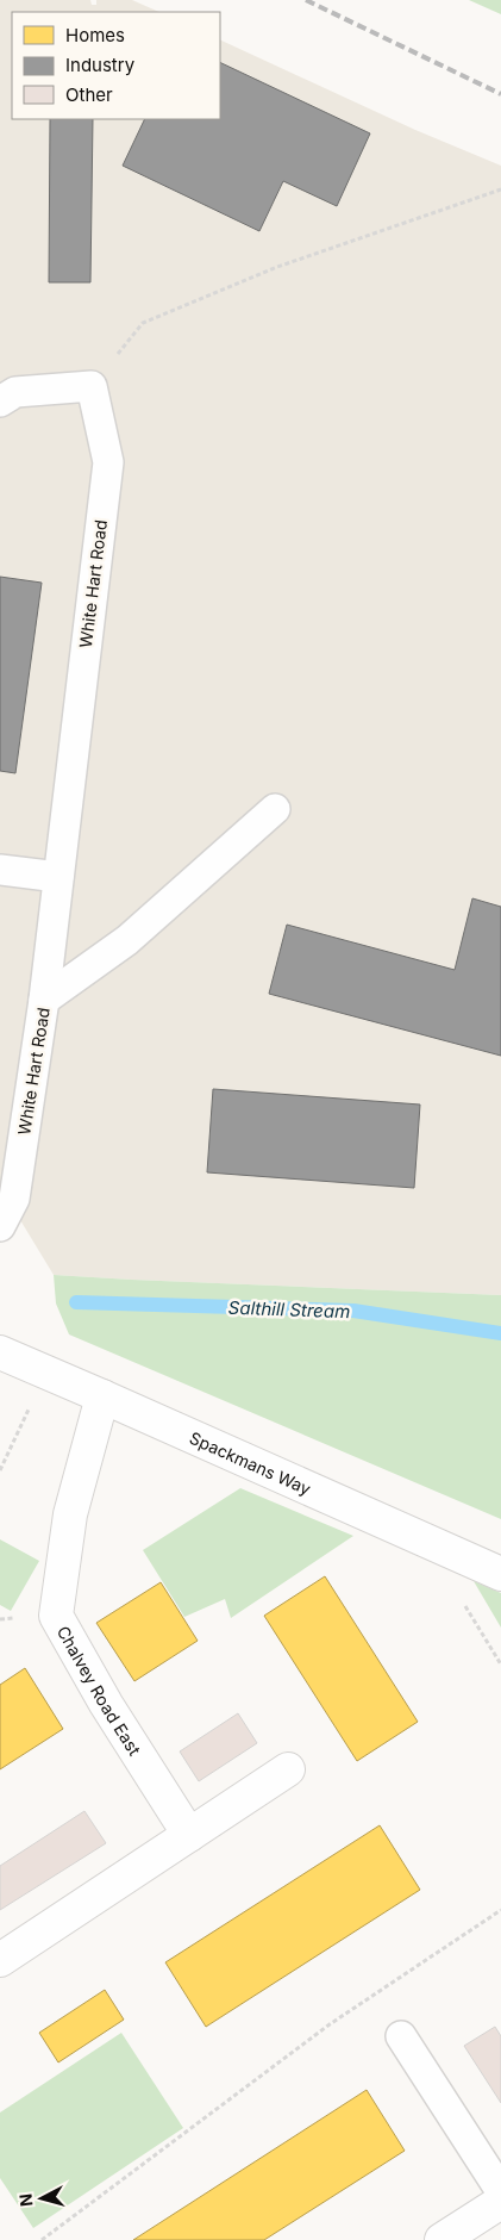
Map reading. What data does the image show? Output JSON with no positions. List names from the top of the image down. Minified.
{"streets":{"street":["Spackmans Way","Chalvey Road East"],"lane":["White Hart Road"]},"crossings":[["Spackmans Way","Chalvey Road East"]],"water":["Salthill Stream"],"legend":["Homes","Industry","Other"],"north":"left"}
